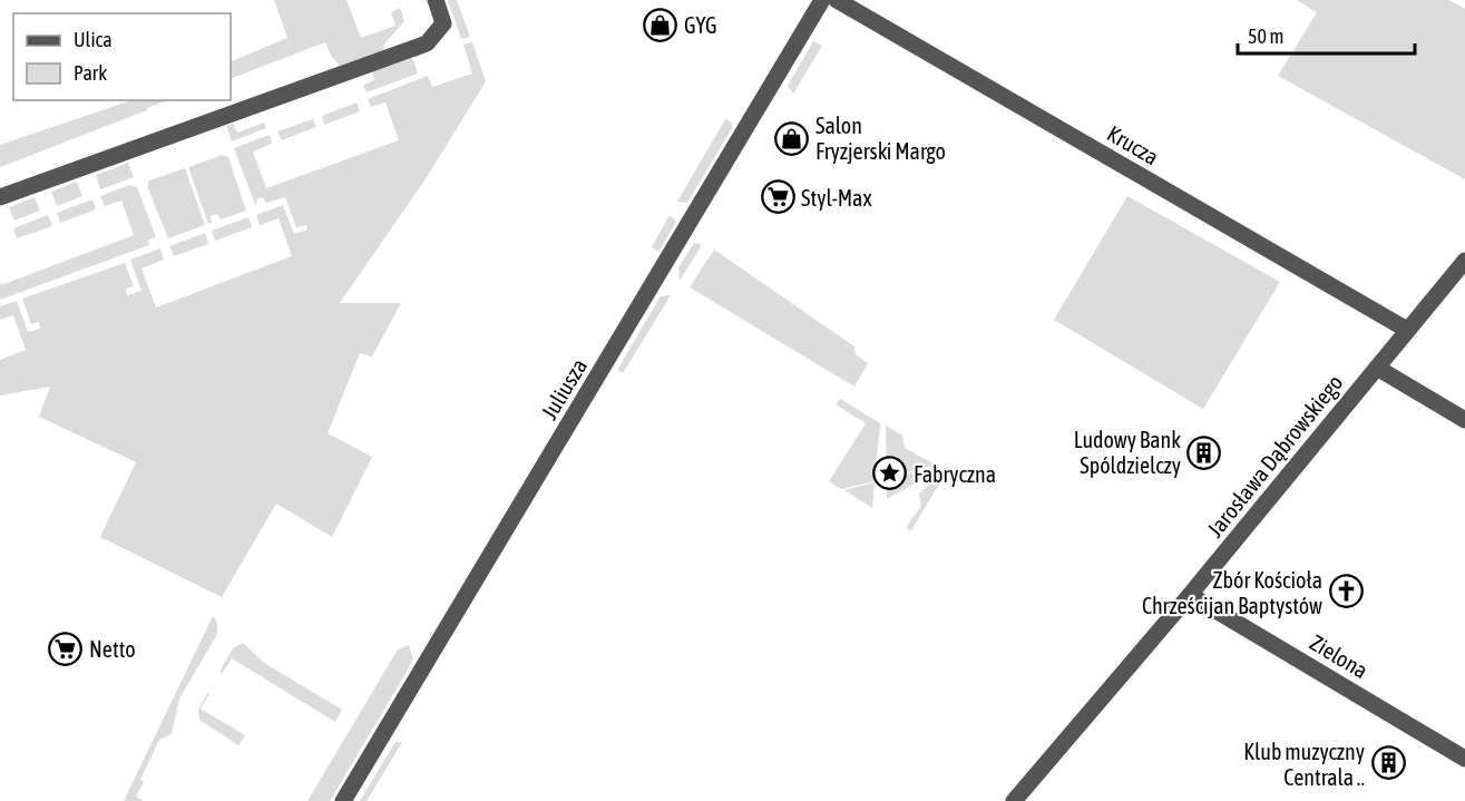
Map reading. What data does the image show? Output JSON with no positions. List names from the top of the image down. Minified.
{"streets":{"street":["Krucza","Juliusza","Jarosława Dąbrowskiego","Zielona"]},"crossings":[["Krucza","Jarosława Dąbrowskiego"],["Jarosława Dąbrowskiego","Zielona"]],"places":{"shop":["GYG","Salon Fryzjerski Margo"],"supermarket":["Styl-Max","Netto"],"building":["Ludowy Bank Spóldzielczy","Klub muzyczny Centrala .."],"place":["Fabryczna"],"church":["Zbór Kościoła Chrześcijan Baptystów"]},"legend":["Ulica","Park"],"scale_bar":"50 m"}
